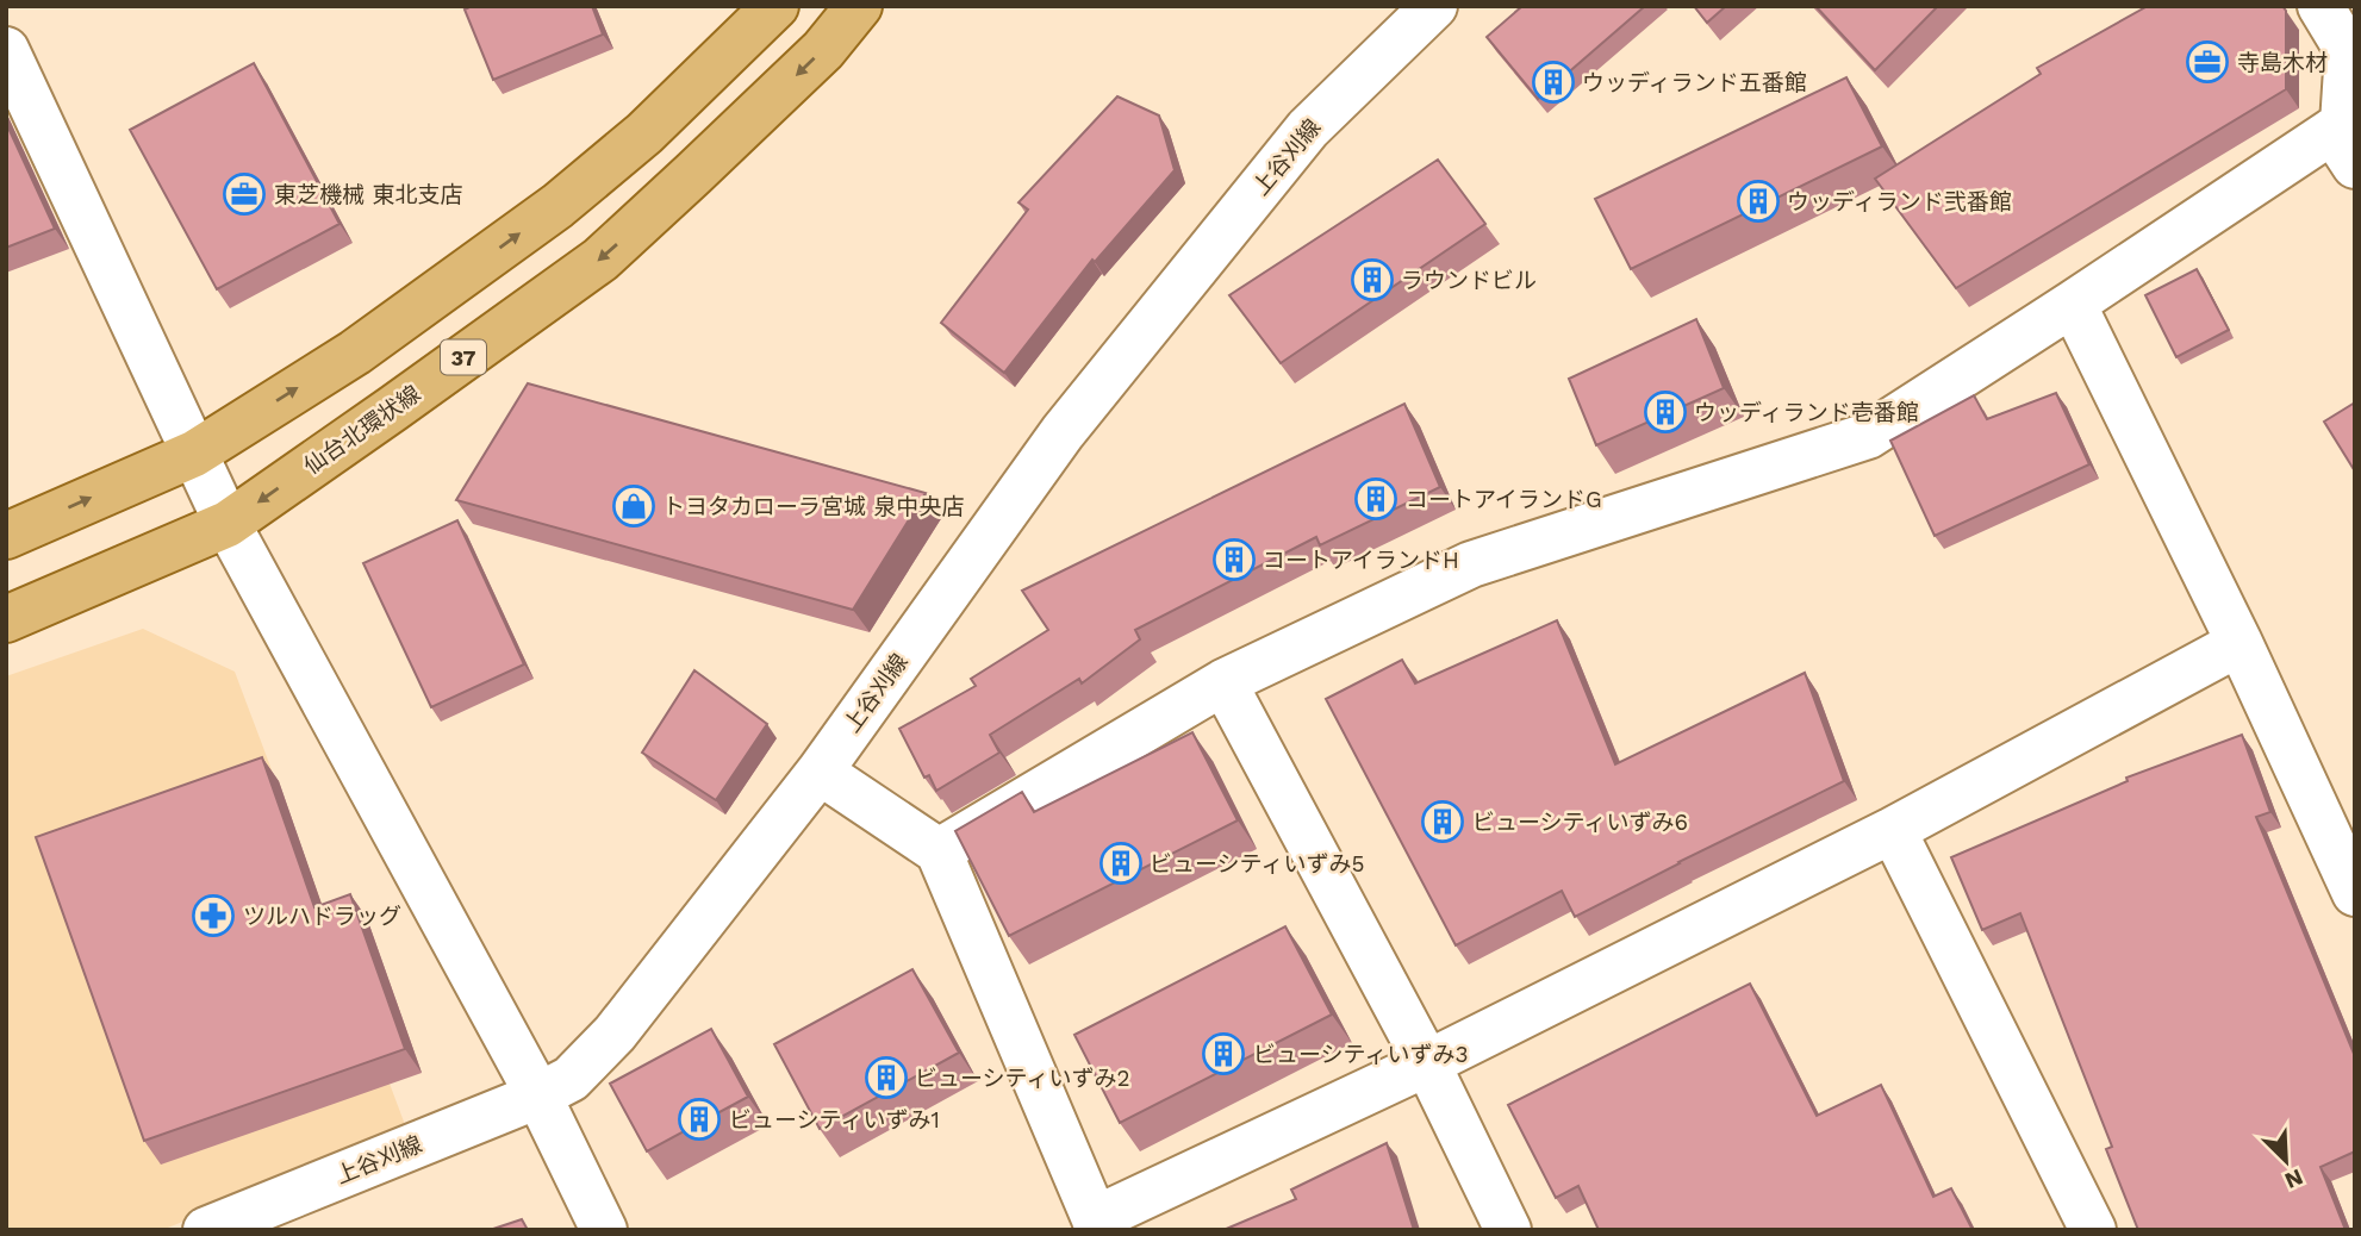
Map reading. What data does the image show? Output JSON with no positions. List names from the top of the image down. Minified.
{"streets":{"main road":["37","仙台北環状線"],"street":["上谷刈線"]},"places":{"office":["寺島木材","東芝機械 東北支店"],"building":["ウッディランド五番館","ウッディランド弐番館","ラウンドビル","ウッディランド壱番館","コートアイランドG","コートアイランドH","ビューシティいずみ6","ビューシティいずみ5","ビューシティいずみ3","ビューシティいずみ2","ビューシティいずみ1"],"shop":["トヨタカローラ宮城 泉中央店"],"pharmacy":["ツルハドラッグ"]},"north":"bottom right"}
